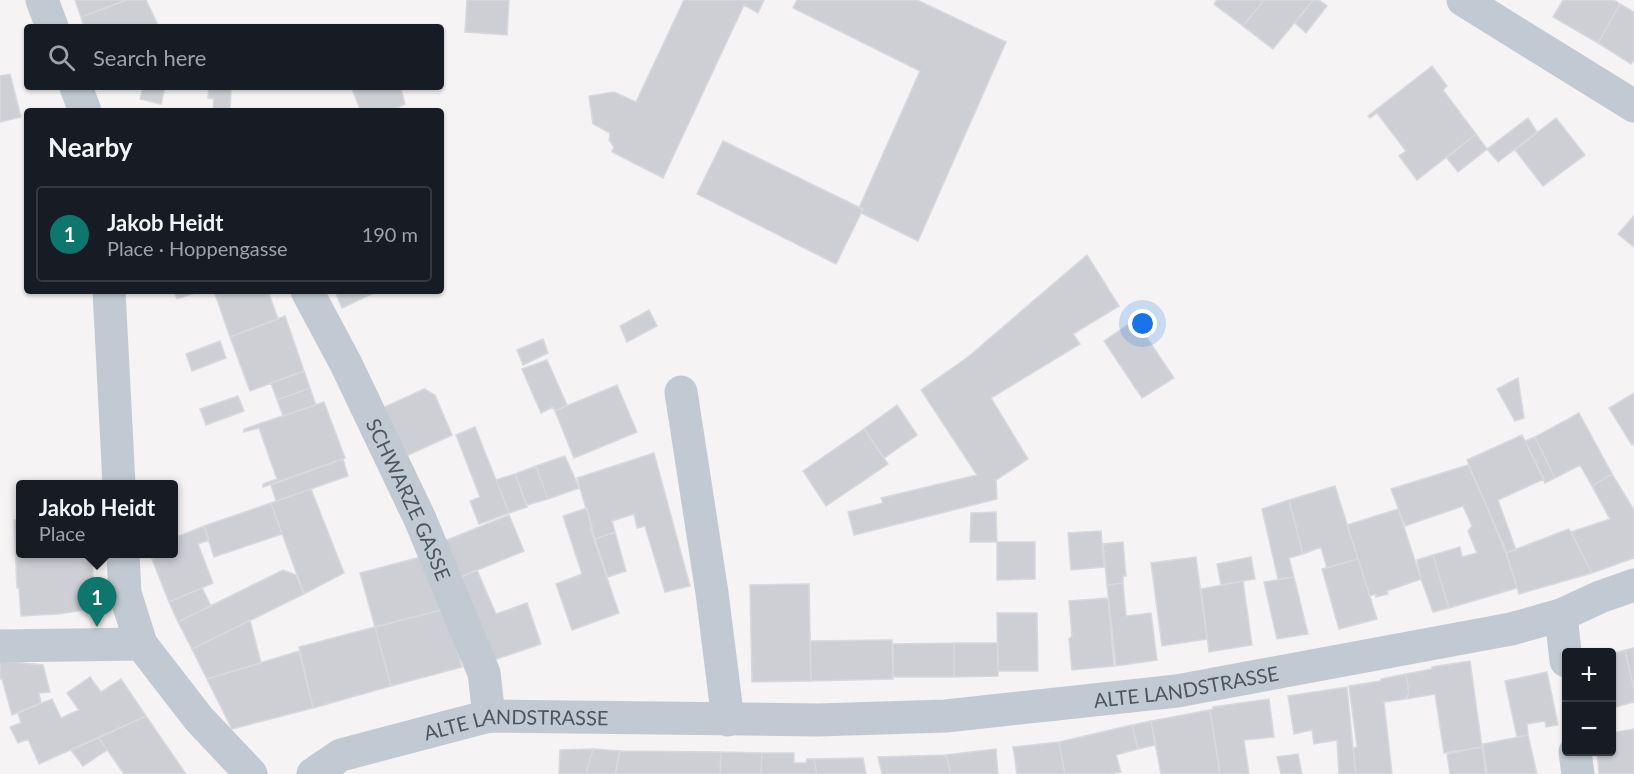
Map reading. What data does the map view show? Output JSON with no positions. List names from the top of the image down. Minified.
{"streets":{"street":["SCHWARZE GASSE","ALTE LANDSTRASSE"]},"crossings":[["SCHWARZE GASSE","ALTE LANDSTRASSE"]],"page":{"search":"Search here","heading":"Nearby","list":[{"mark":"1","name":"Jakob Heidt","note":"Place · Hoppengasse","value":"190 m"}],"popup":["Jakob Heidt","Place"],"pins":"1","map_buttons":["+","−"]}}
